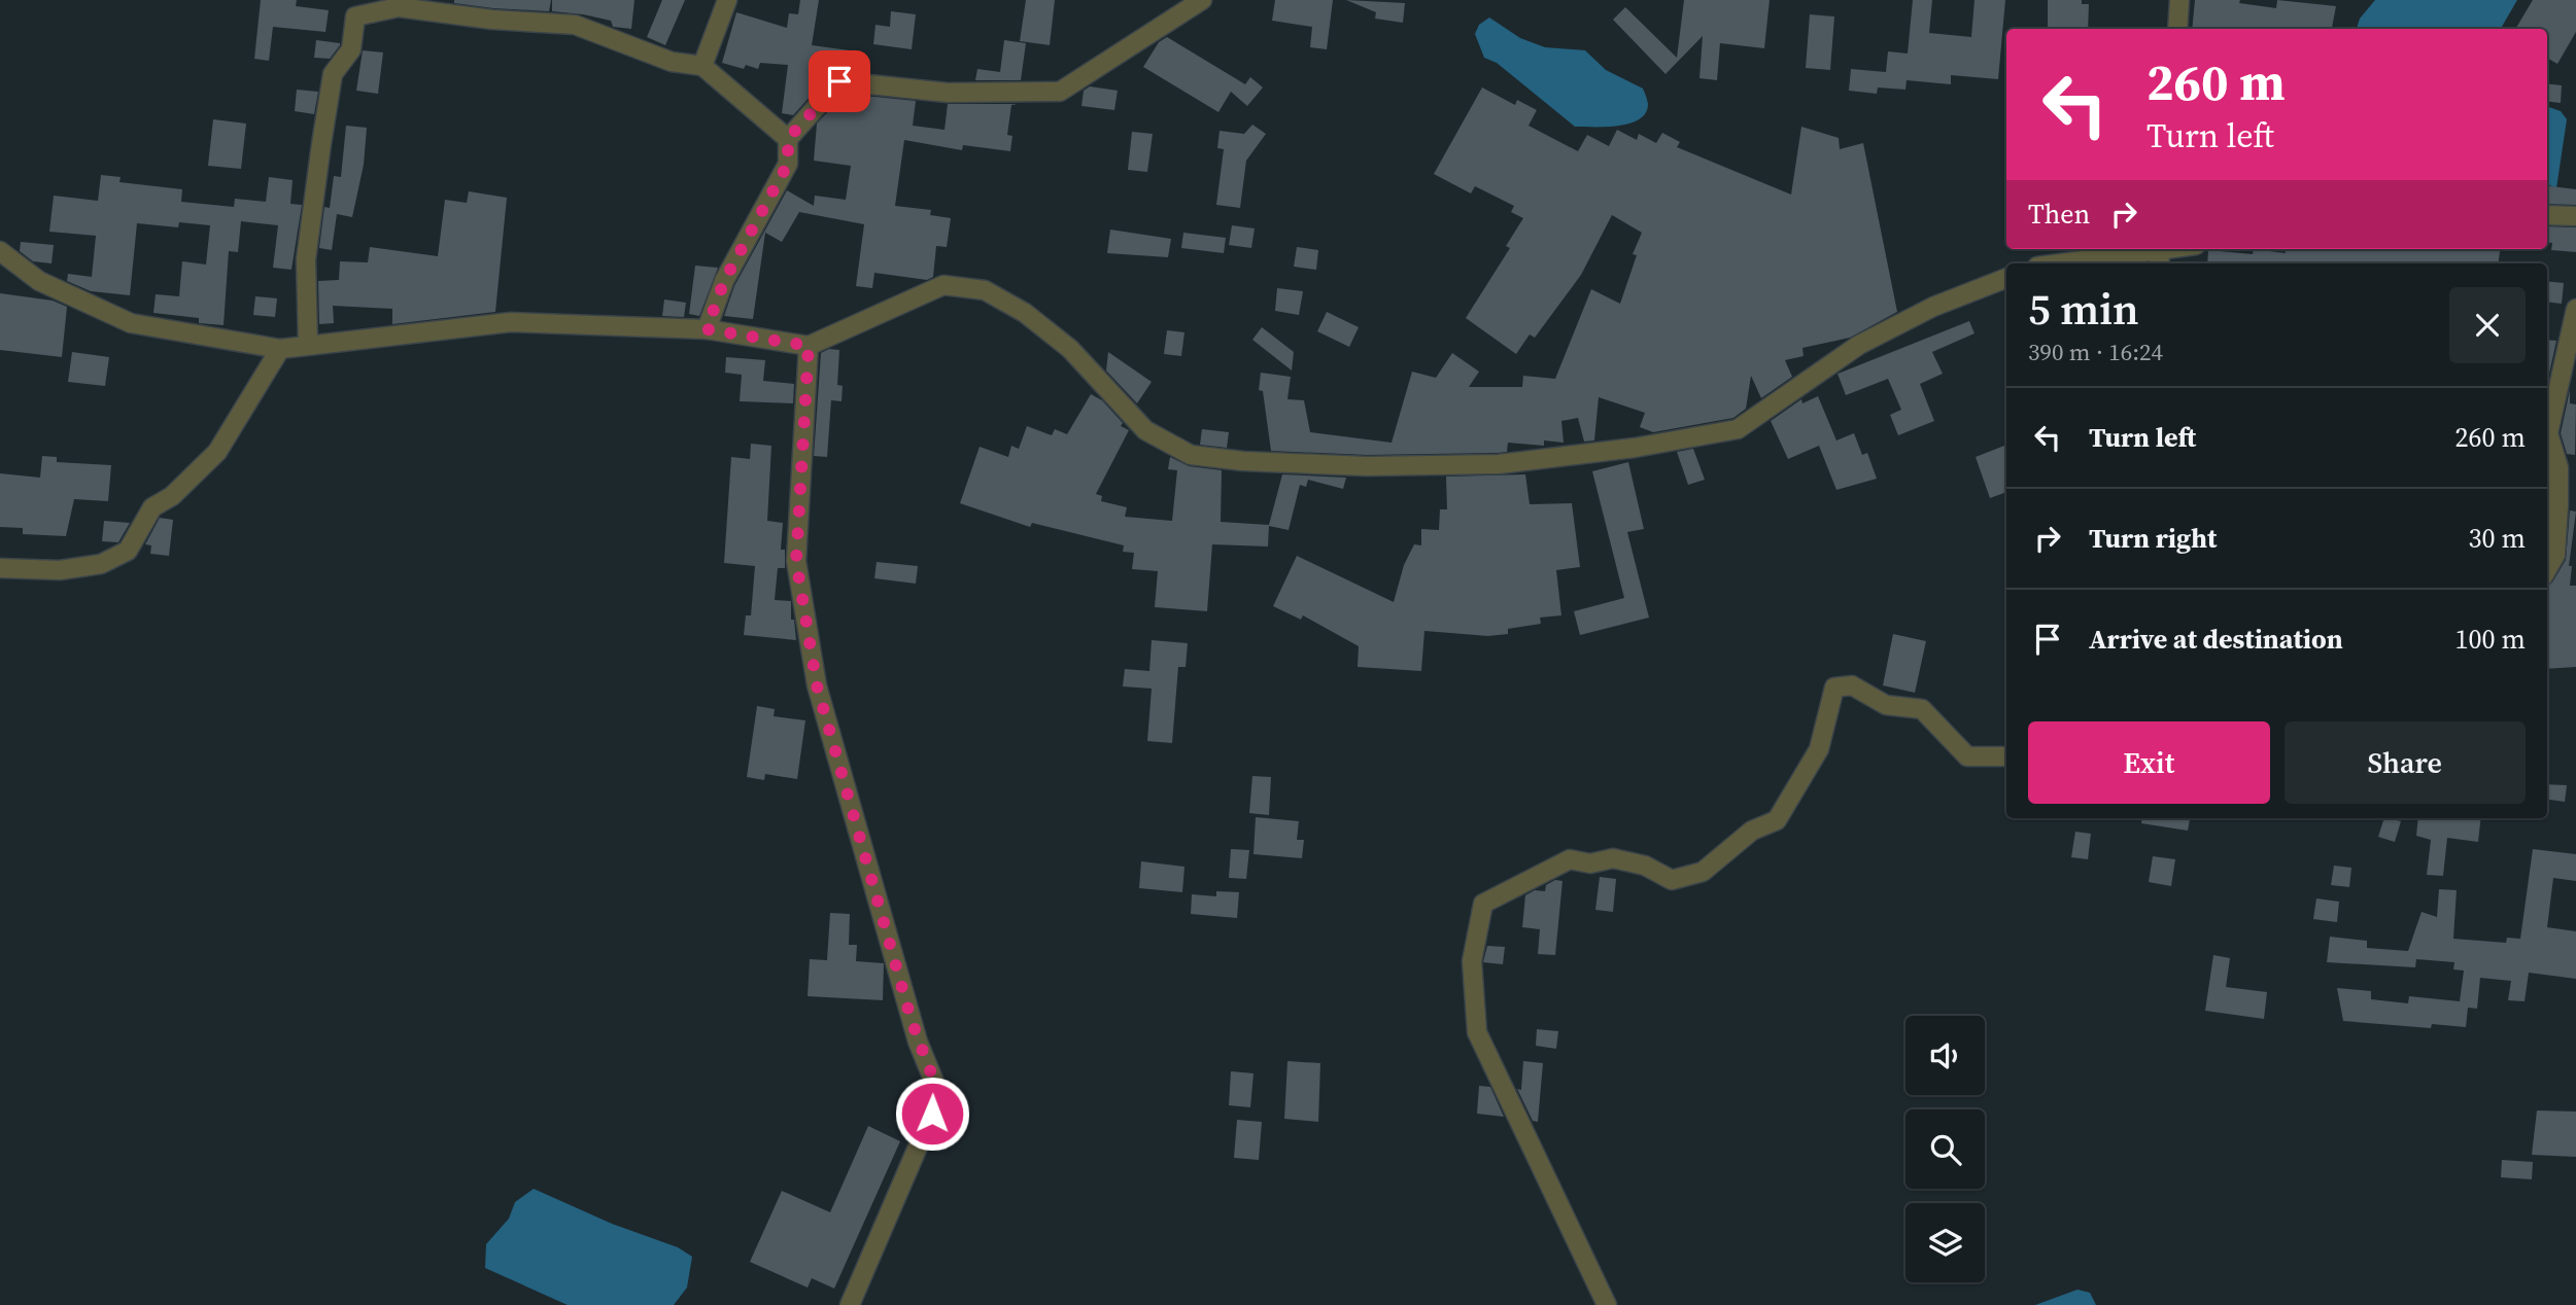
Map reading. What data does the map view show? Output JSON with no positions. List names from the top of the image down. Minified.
{"page":{"turn":["260 m","Turn left"],"then":"Then","heading":["5 min","390 m · 16:24"],"list":[{"name":"Turn left","value":"260 m"},{"name":"Turn right","value":"30 m"},{"name":"Arrive at destination","value":"100 m"}],"buttons":["Exit","Share"]}}
